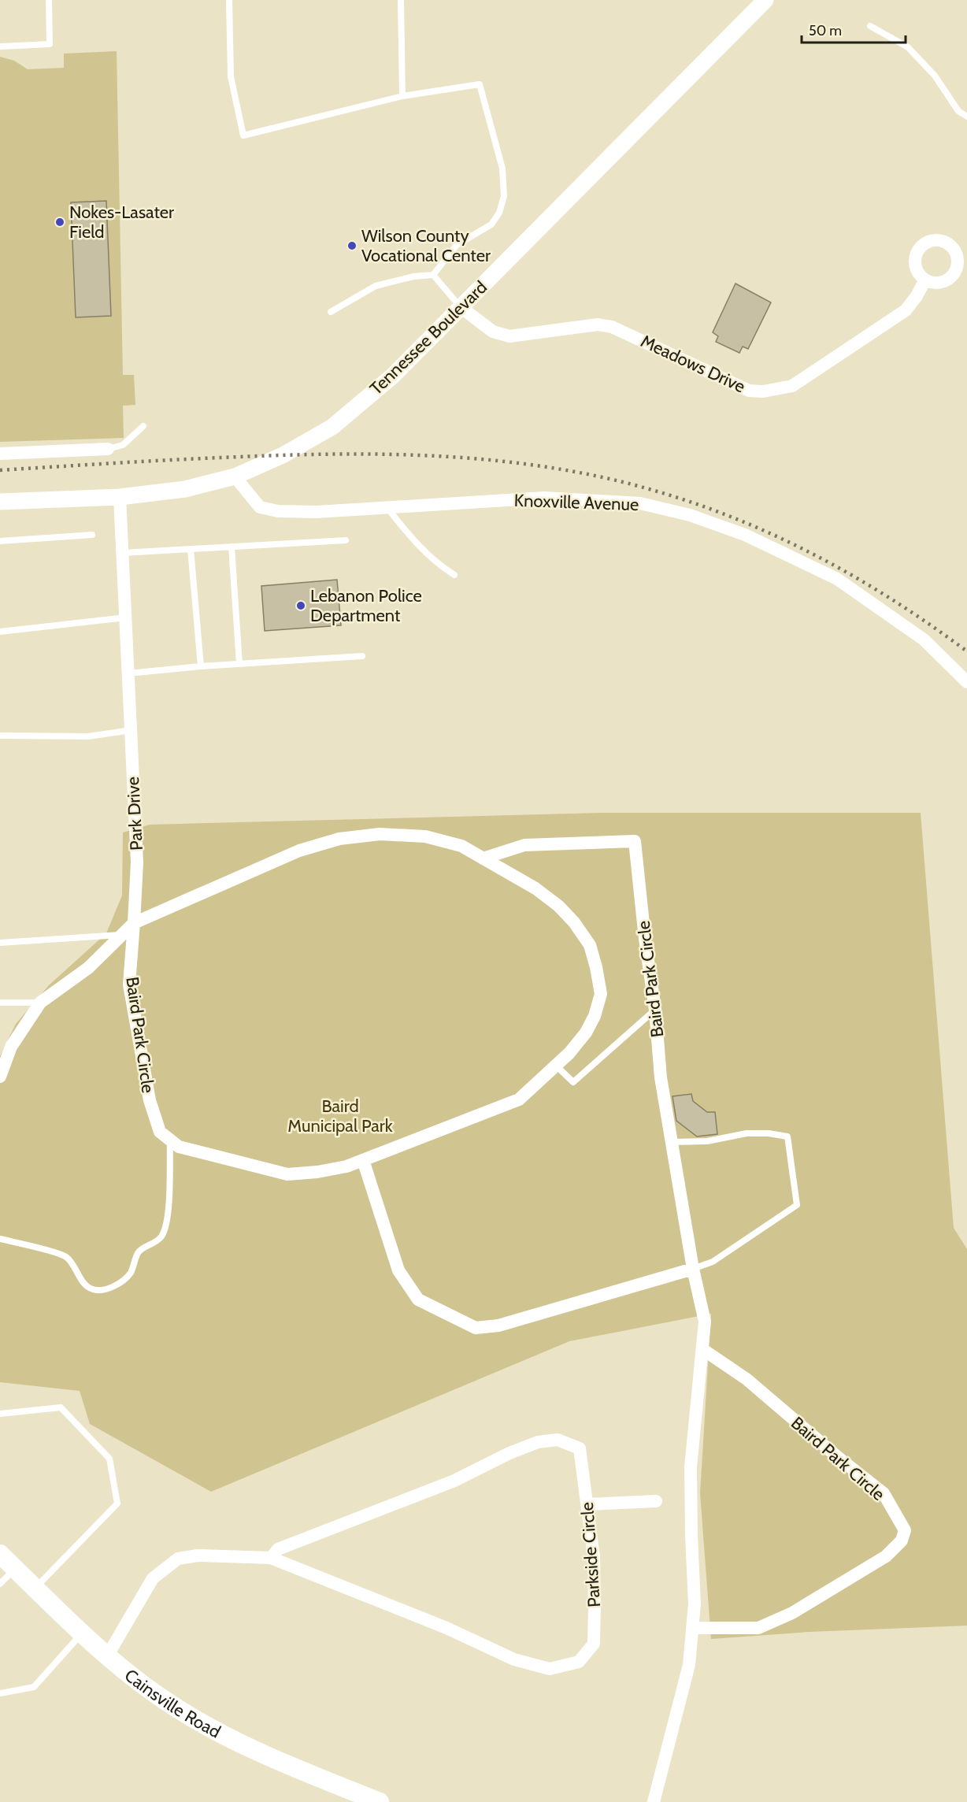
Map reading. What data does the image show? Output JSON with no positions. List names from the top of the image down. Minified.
{"streets":{"main road":["Cainsville Road"],"street":["Tennessee Boulevard","Meadows Drive","Knoxville Avenue","Park Drive","Baird Park Circle","Parkside Circle"]},"crossings":[["Tennessee Boulevard","Meadows Drive"],["Tennessee Boulevard","Knoxville Avenue"],["Tennessee Boulevard","Park Drive"],["Park Drive","Baird Park Circle"],["Parkside Circle","Cainsville Road"]],"parks":["Baird Municipal Park"],"places":["Nokes-Lasater Field","Wilson County Vocational Center","Lebanon Police Department"],"scale_bar":"50 m"}
